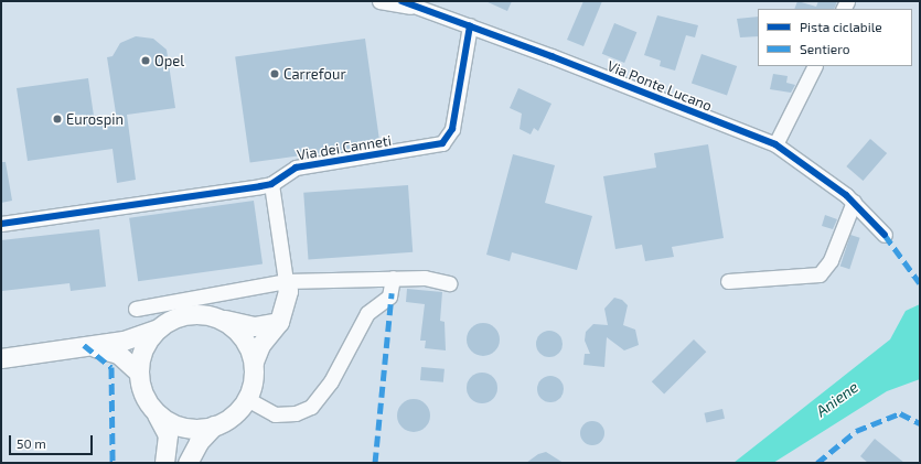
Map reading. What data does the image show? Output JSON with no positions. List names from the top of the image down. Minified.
{"streets":{"street":["Via Ponte Lucano","Via dei Canneti"]},"crossings":[["Via Ponte Lucano","Via dei Canneti"]],"water":["Aniene"],"places":["Opel","Carrefour","Eurospin"],"legend":["Pista ciclabile","Sentiero"],"scale_bar":"50 m"}
